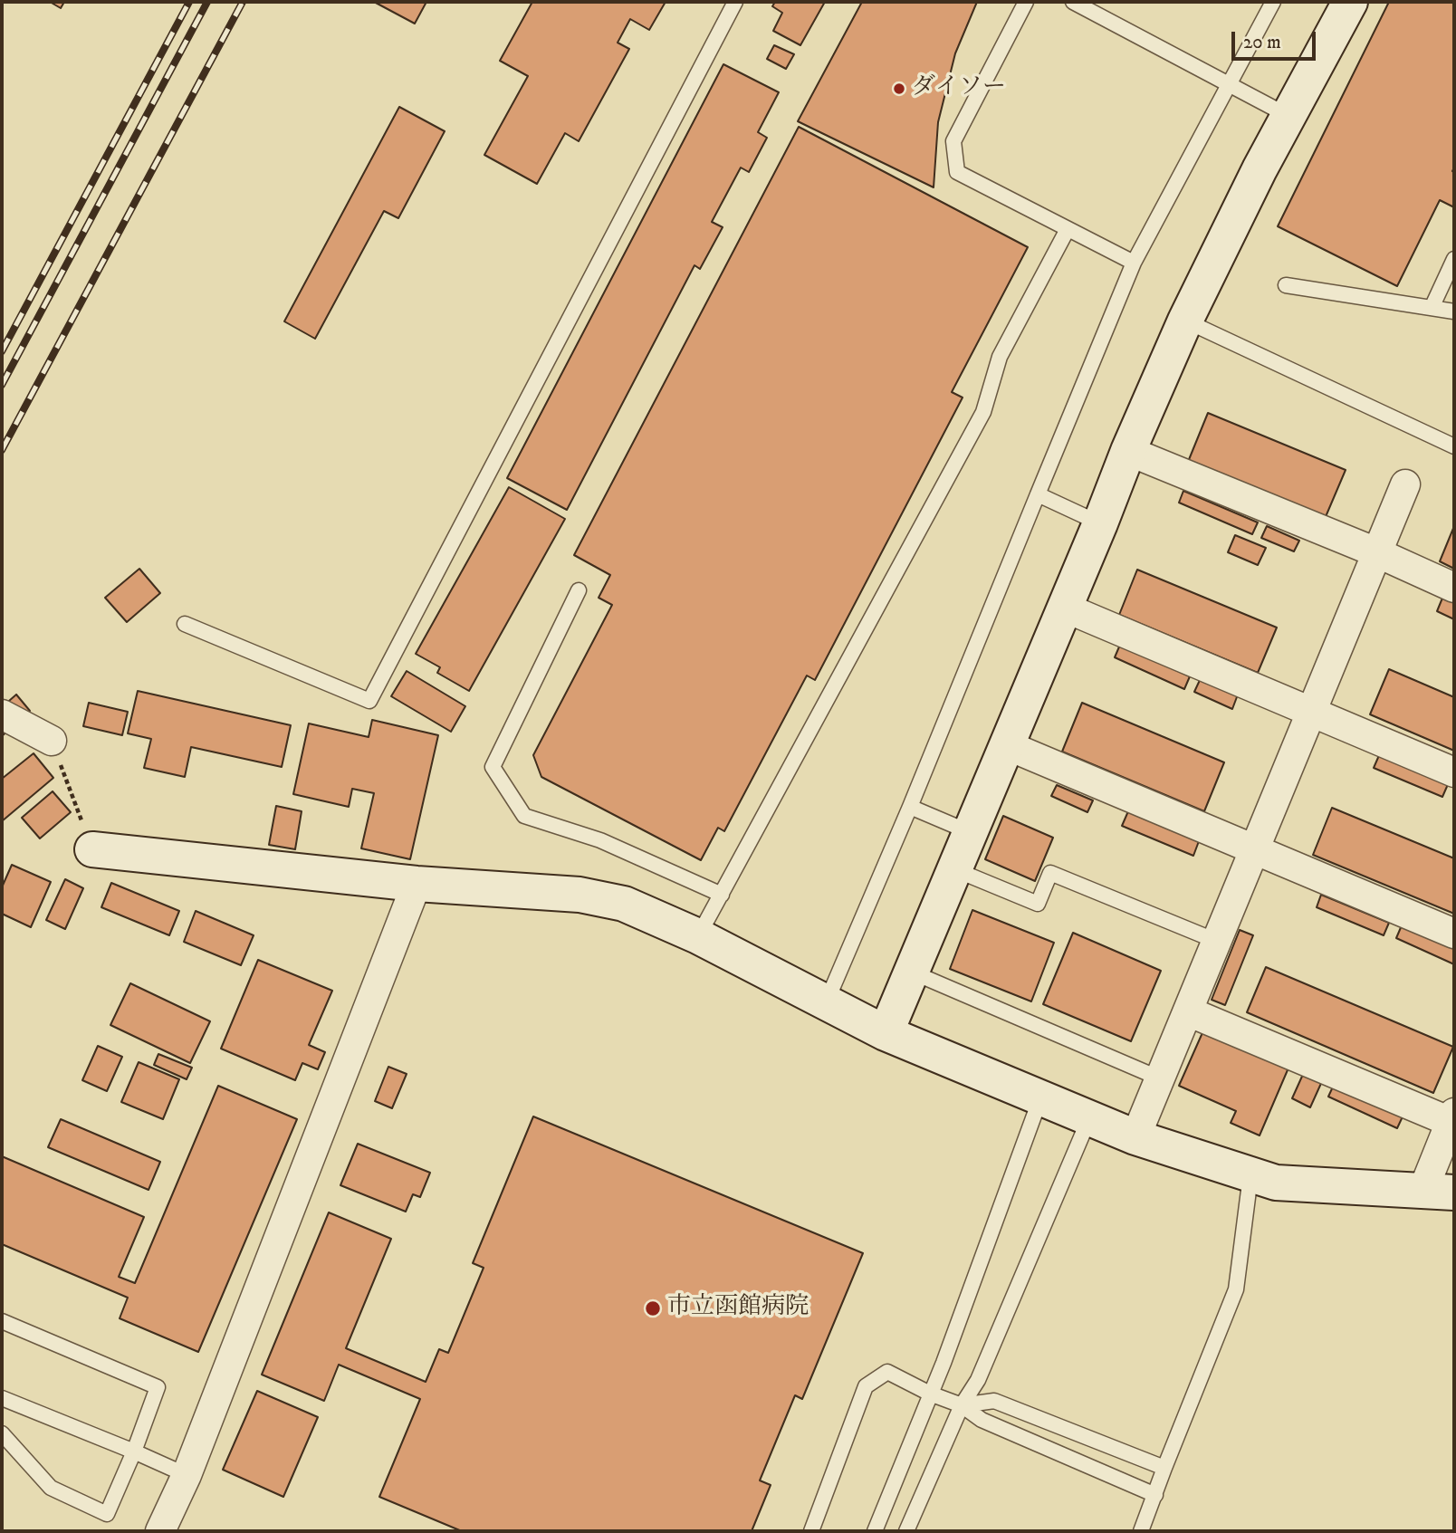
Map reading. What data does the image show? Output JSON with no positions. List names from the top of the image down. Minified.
{"places":["ダイソー","市立函館病院"],"scale_bar":"20 m"}
